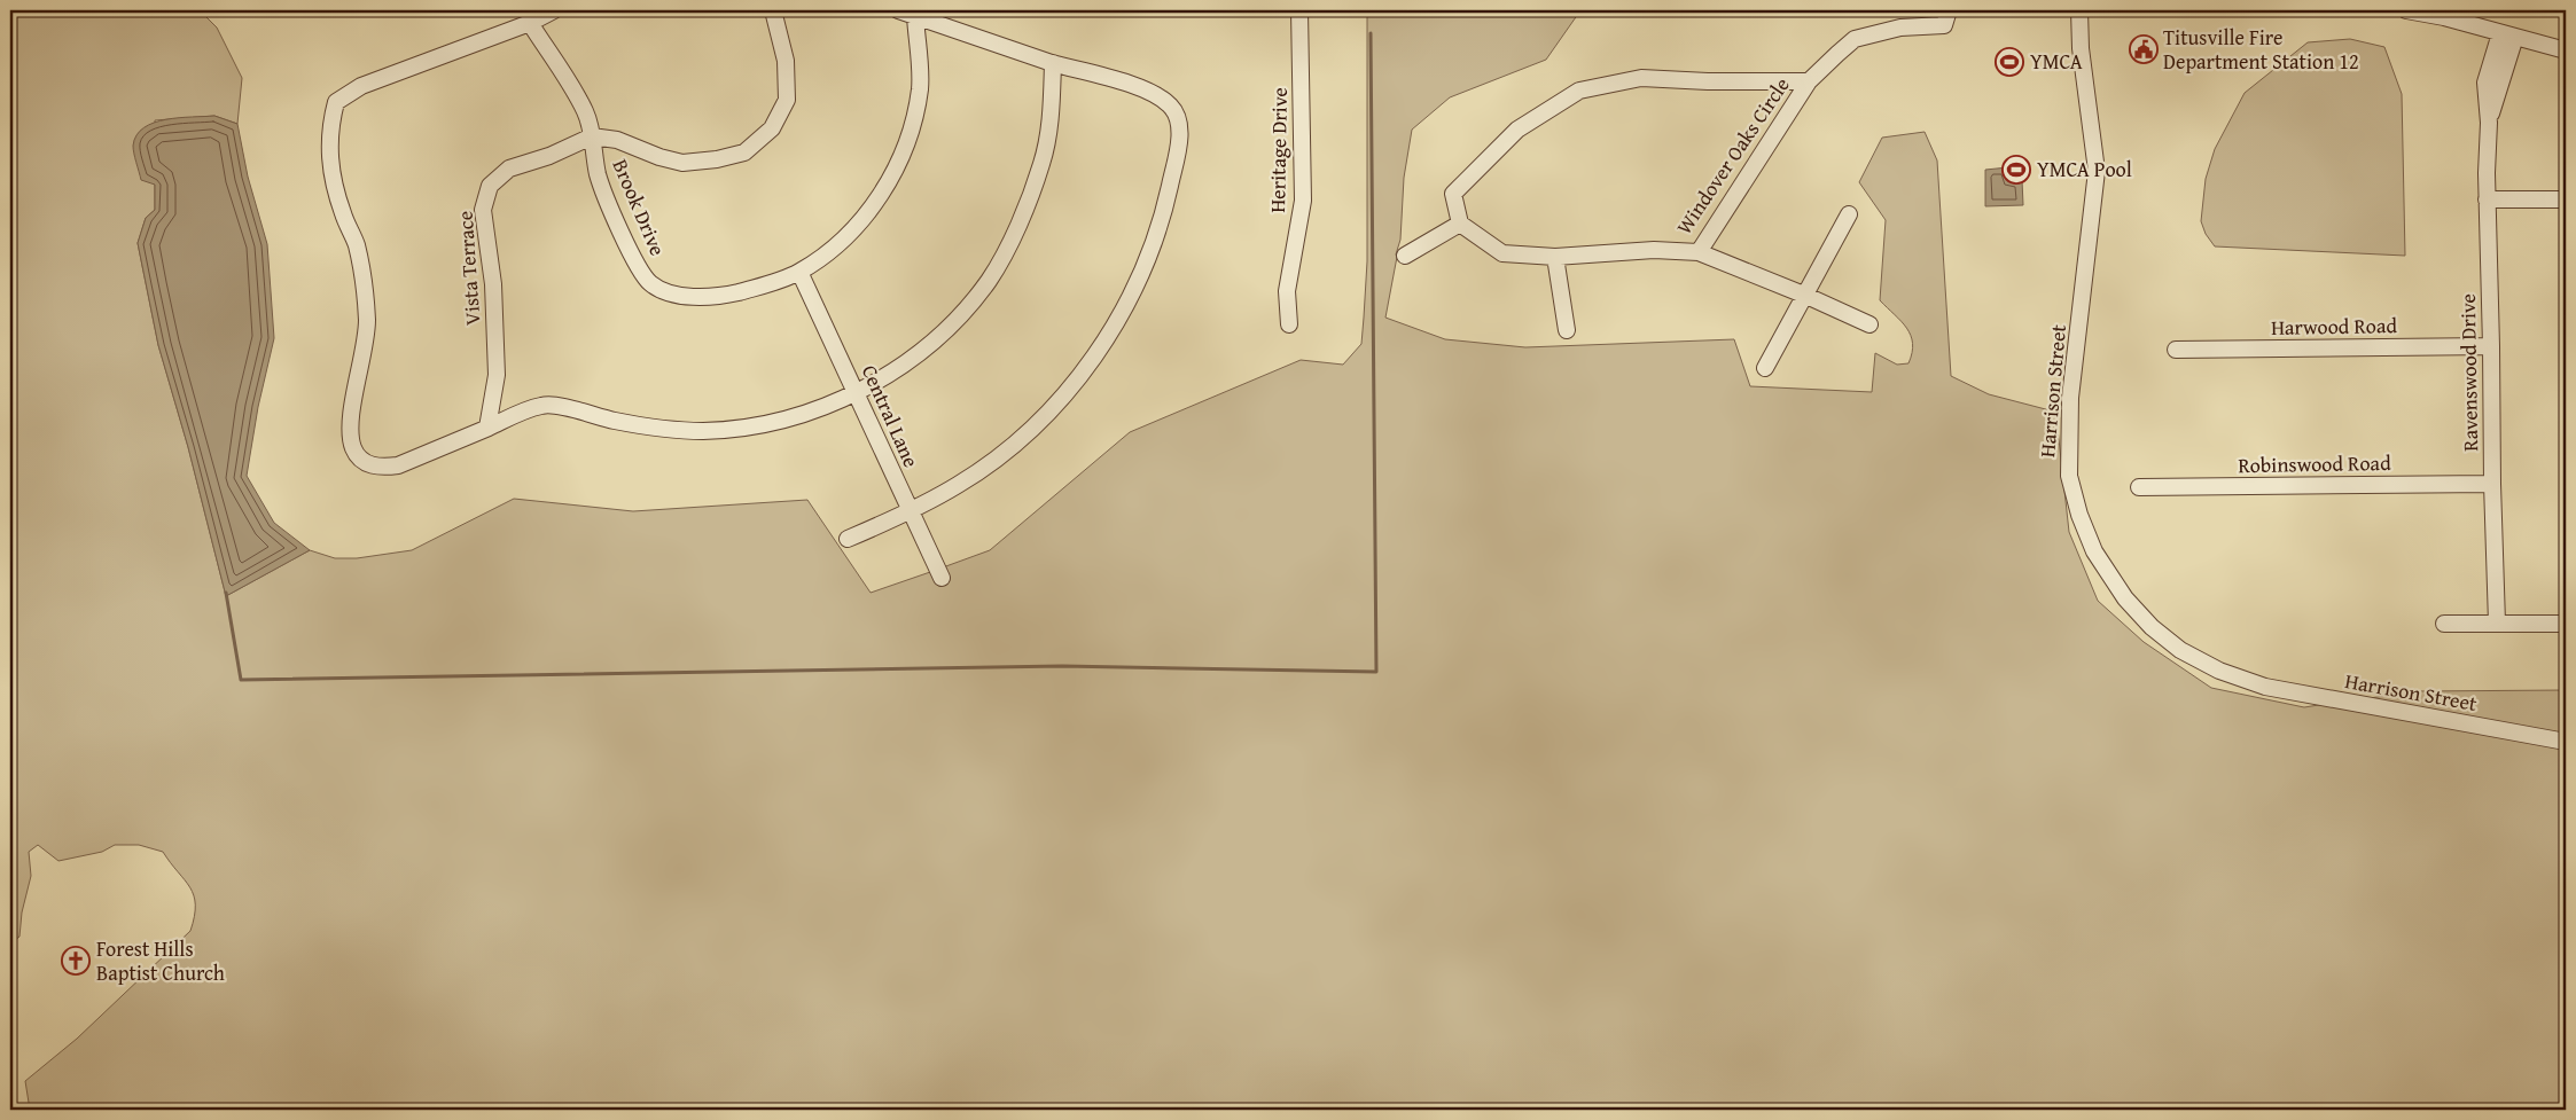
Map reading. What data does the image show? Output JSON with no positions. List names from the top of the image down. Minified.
{"streets":{"street":["Heritage Drive","Windover Oaks Circle","Brook Drive","Vista Terrace","Harwood Road","Ravenswood Drive","Harrison Street","Central Lane","Robinswood Road"]},"crossings":[["Brook Drive","Vista Terrace"],["Brook Drive","Central Lane"],["Harwood Road","Ravenswood Drive"],["Ravenswood Drive","Robinswood Road"]],"places":{"public building":["Titusville Fire Department Station 12"],"sports":["YMCA","YMCA Pool"],"church":["Forest Hills Baptist Church"]}}
